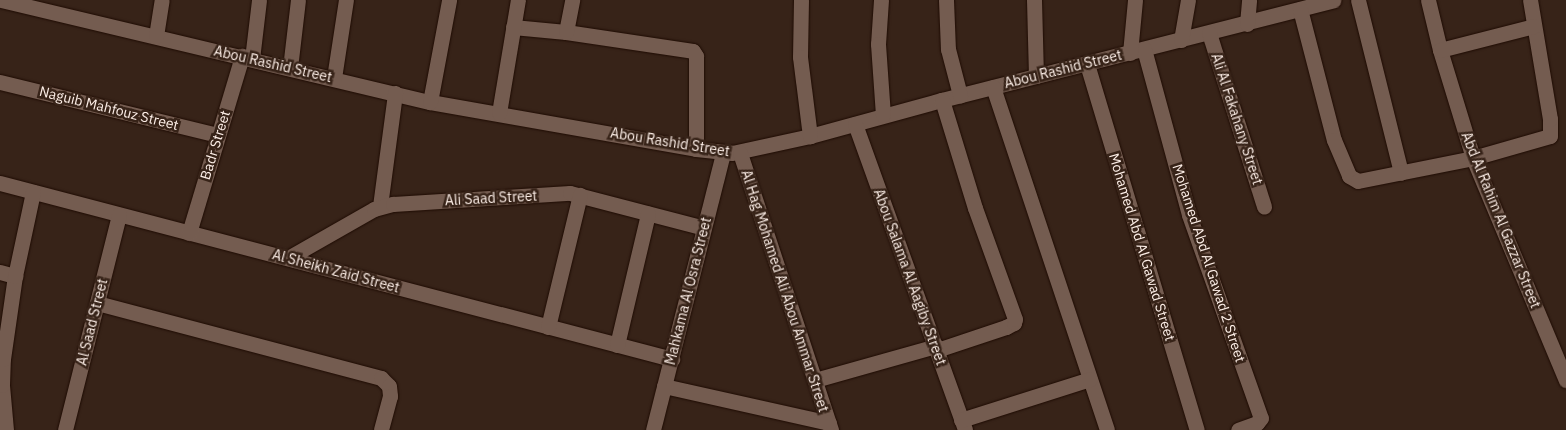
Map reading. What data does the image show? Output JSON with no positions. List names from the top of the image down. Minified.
{"streets":{"street":["Abou Rashid Street","Naguib Mahfouz Street","Ali Al Fakahany Street","Badr Street","Ali Saad Street","Abd Al Rahim Al Gazzar Street","Mohamed Abd Al Gawad Street","Mohamed Abd Al Gawad 2 Street","Al Sheikh Zaid Street","Abou Salama Al Aagiby Street","Mahkama Al Osra Street","Al Hag Mohamed Ali Abou Ammar Street","Al Saad Street"]},"crossings":[["Abou Rashid Street","Ali Al Fakahany Street"],["Abou Rashid Street","Badr Street"],["Abou Rashid Street","Mohamed Abd Al Gawad Street"],["Abou Rashid Street","Mohamed Abd Al Gawad 2 Street"],["Abou Rashid Street","Abou Salama Al Aagiby Street"],["Abou Rashid Street","Mahkama Al Osra Street"],["Abou Rashid Street","Al Hag Mohamed Ali Abou Ammar Street"],["Naguib Mahfouz Street","Badr Street"],["Badr Street","Al Sheikh Zaid Street"],["Ali Saad Street","Al Sheikh Zaid Street"],["Ali Saad Street","Mahkama Al Osra Street"],["Al Sheikh Zaid Street","Mahkama Al Osra Street"],["Al Sheikh Zaid Street","Al Saad Street"]]}
